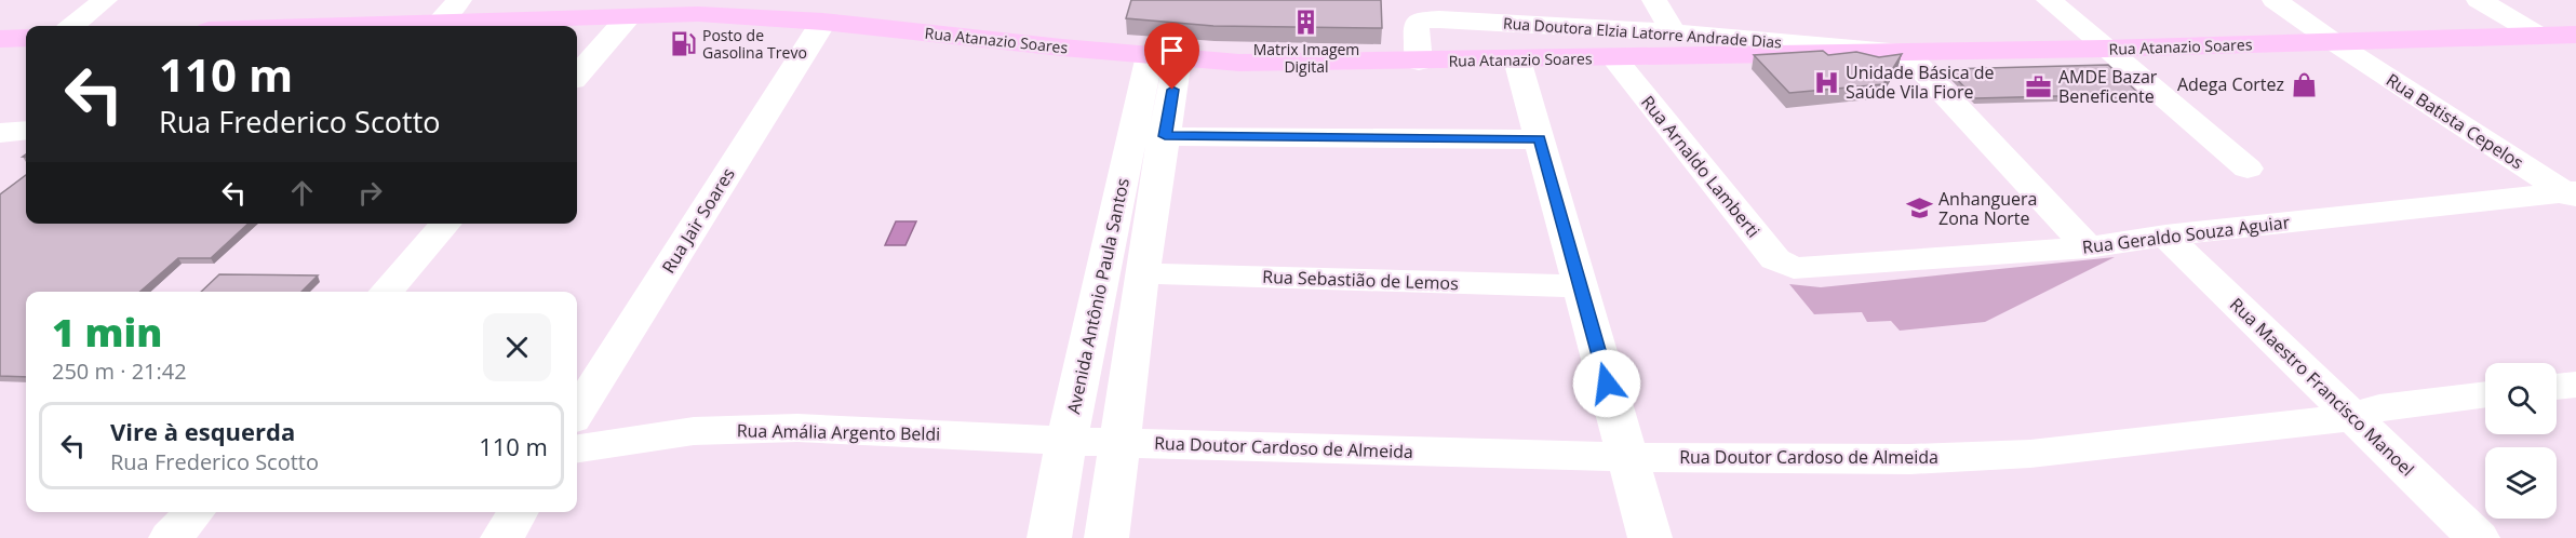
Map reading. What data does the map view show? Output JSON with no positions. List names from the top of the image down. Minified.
{"streets":{"main road":["Rua Atanazio Soares"],"street":["Rua Doutora Elzia Latorre Andrade Dias","Rua Batista Cepelos","Rua Arnaldo Lamberti","Rua Jair Soares","Rua Geraldo Souza Aguiar","Rua Sebastião de Lemos","Avenida Antônio Paula Santos","Rua Maestro Francisco Manoel","Rua Amália Argento Beldi","Rua Doutor Cardoso de Almeida"]},"crossings":[["Rua Doutora Elzia Latorre Andrade Dias","Rua Atanazio Soares"],["Rua Atanazio Soares","Rua Batista Cepelos"],["Rua Atanazio Soares","Rua Arnaldo Lamberti"],["Rua Atanazio Soares","Rua Jair Soares"],["Rua Atanazio Soares","Avenida Antônio Paula Santos"],["Rua Batista Cepelos","Rua Geraldo Souza Aguiar"],["Rua Arnaldo Lamberti","Rua Geraldo Souza Aguiar"],["Rua Geraldo Souza Aguiar","Rua Maestro Francisco Manoel"],["Rua Sebastião de Lemos","Avenida Antônio Paula Santos"],["Avenida Antônio Paula Santos","Rua Amália Argento Beldi"],["Avenida Antônio Paula Santos","Rua Doutor Cardoso de Almeida"],["Rua Maestro Francisco Manoel","Rua Doutor Cardoso de Almeida"],["Rua Amália Argento Beldi","Rua Doutor Cardoso de Almeida"]],"places":{"building":["Matrix Imagem Digital"],"fuel station":["Posto de Gasolina Trevo"],"hospital":["Unidade Básica de Saúde Vila Fiore"],"shop":["Adega Cortez"],"office":["AMDE Bazar Beneficente"],"school or university":["Anhanguera Zona Norte"]},"page":{"turn":["110 m","Rua Frederico Scotto"],"heading":["1 min","250 m · 21:42"],"list":[{"name":"Vire à esquerda","note":"Rua Frederico Scotto","value":"110 m"}]}}
